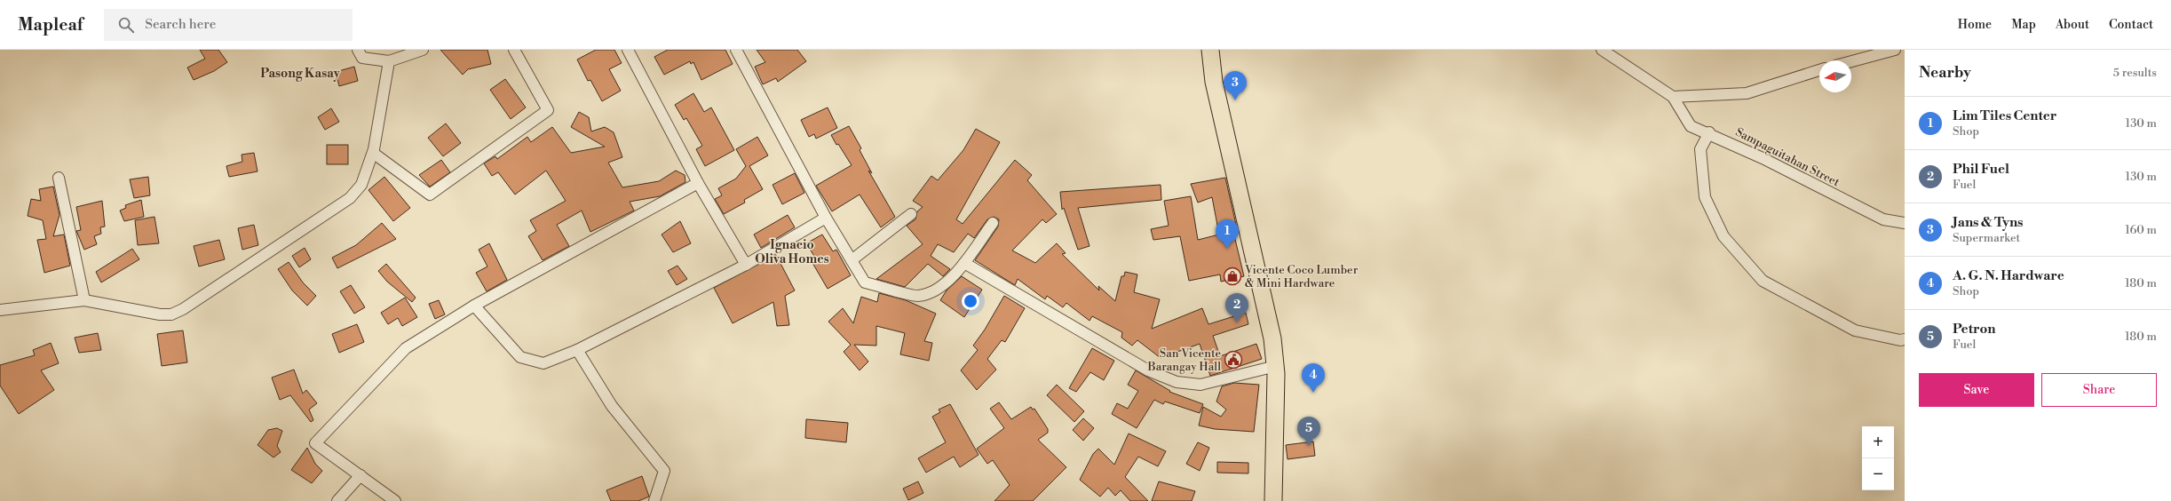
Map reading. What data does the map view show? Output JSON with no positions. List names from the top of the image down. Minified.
{"streets":{"street":["Sampaguitahan Street"]},"districts":["Pasong Kasay","Ignacio Oliva Homes"],"places":{"shop":["Vicente Coco Lumber & Mini Hardware"],"public building":["San Vicente Barangay Hall"]},"north":"left","page":{"header":"Mapleaf","search":"Search here","nav":["Home","Map","About","Contact"],"heading":["Nearby","5 results"],"pins":["3","1","2","4","5"],"list":[{"mark":"1","name":"Lim Tiles Center","note":"Shop","value":"130 m"},{"mark":"2","name":"Phil Fuel","note":"Fuel","value":"130 m"},{"mark":"3","name":"Jans & Tyns","note":"Supermarket","value":"160 m"},{"mark":"4","name":"A. G. N. Hardware","note":"Shop","value":"180 m"},{"mark":"5","name":"Petron","note":"Fuel","value":"180 m"}],"buttons":["Save","Share"],"map_buttons":["+","−"]}}
